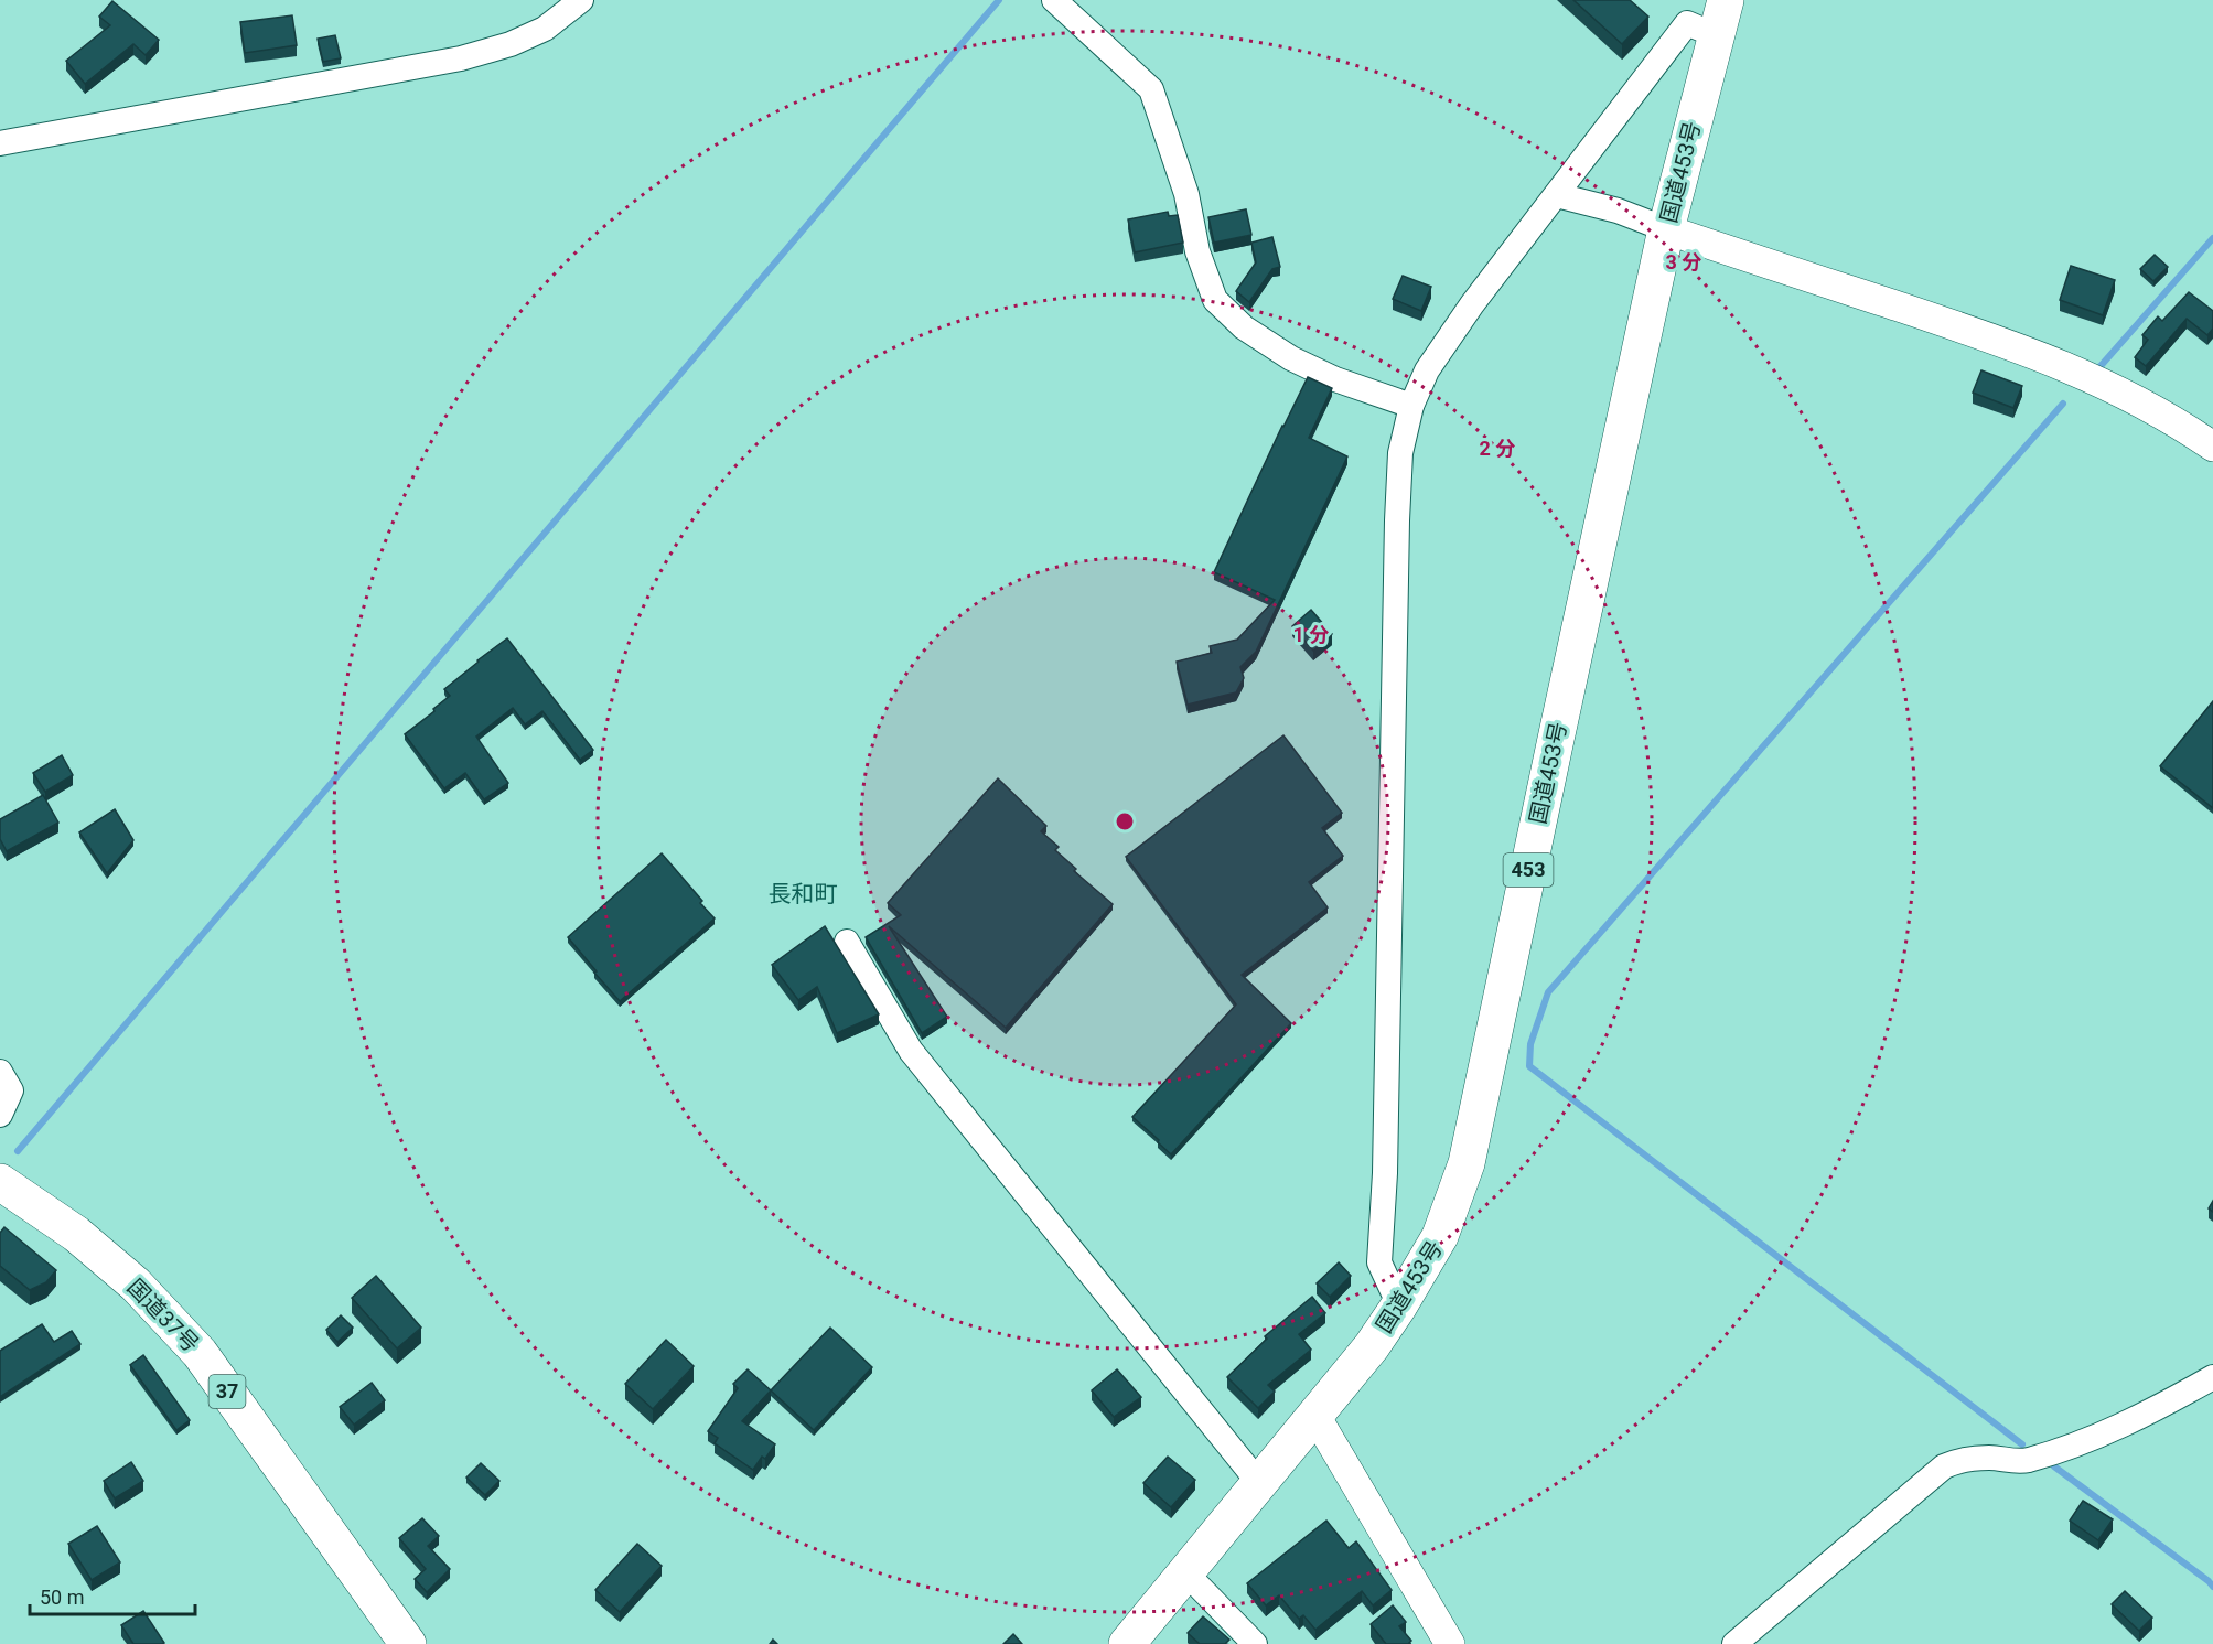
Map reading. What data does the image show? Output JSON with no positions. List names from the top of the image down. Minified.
{"streets":{"highway":["国道453号","453","国道37号","37"]},"districts":["長和町"],"scale_bar":"50 m","rings":["3 分","2 分","1 分"]}
